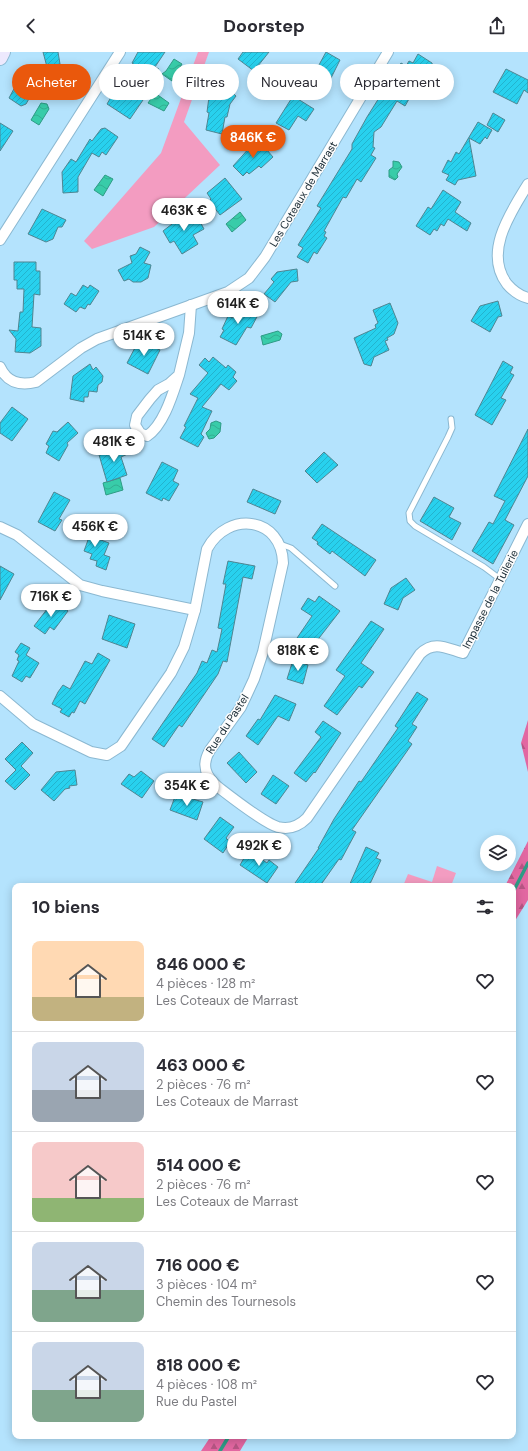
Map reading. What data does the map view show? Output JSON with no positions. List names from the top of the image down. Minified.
{"streets":{"street":["Les Coteaux de Marrast","Impasse de la Tuilerie","Rue du Pastel"]},"crossings":[["Impasse de la Tuilerie","Rue du Pastel"]],"page":{"header":"Doorstep","chip":["Acheter","Louer","Filtres","Nouveau","Appartement"],"price":["846K €","463K €","614K €","514K €","481K €","456K €","716K €","818K €","354K €","492K €"],"heading":"10 biens","list":[{"name":"846 000 €","note":"4 pièces · 128 m² · Les Coteaux de Marrast"},{"name":"463 000 €","note":"2 pièces · 76 m² · Les Coteaux de Marrast"},{"name":"514 000 €","note":"2 pièces · 76 m² · Les Coteaux de Marrast"},{"name":"716 000 €","note":"3 pièces · 104 m² · Chemin des Tournesols"},{"name":"818 000 €","note":"4 pièces · 108 m² · Rue du Pastel"}]}}
